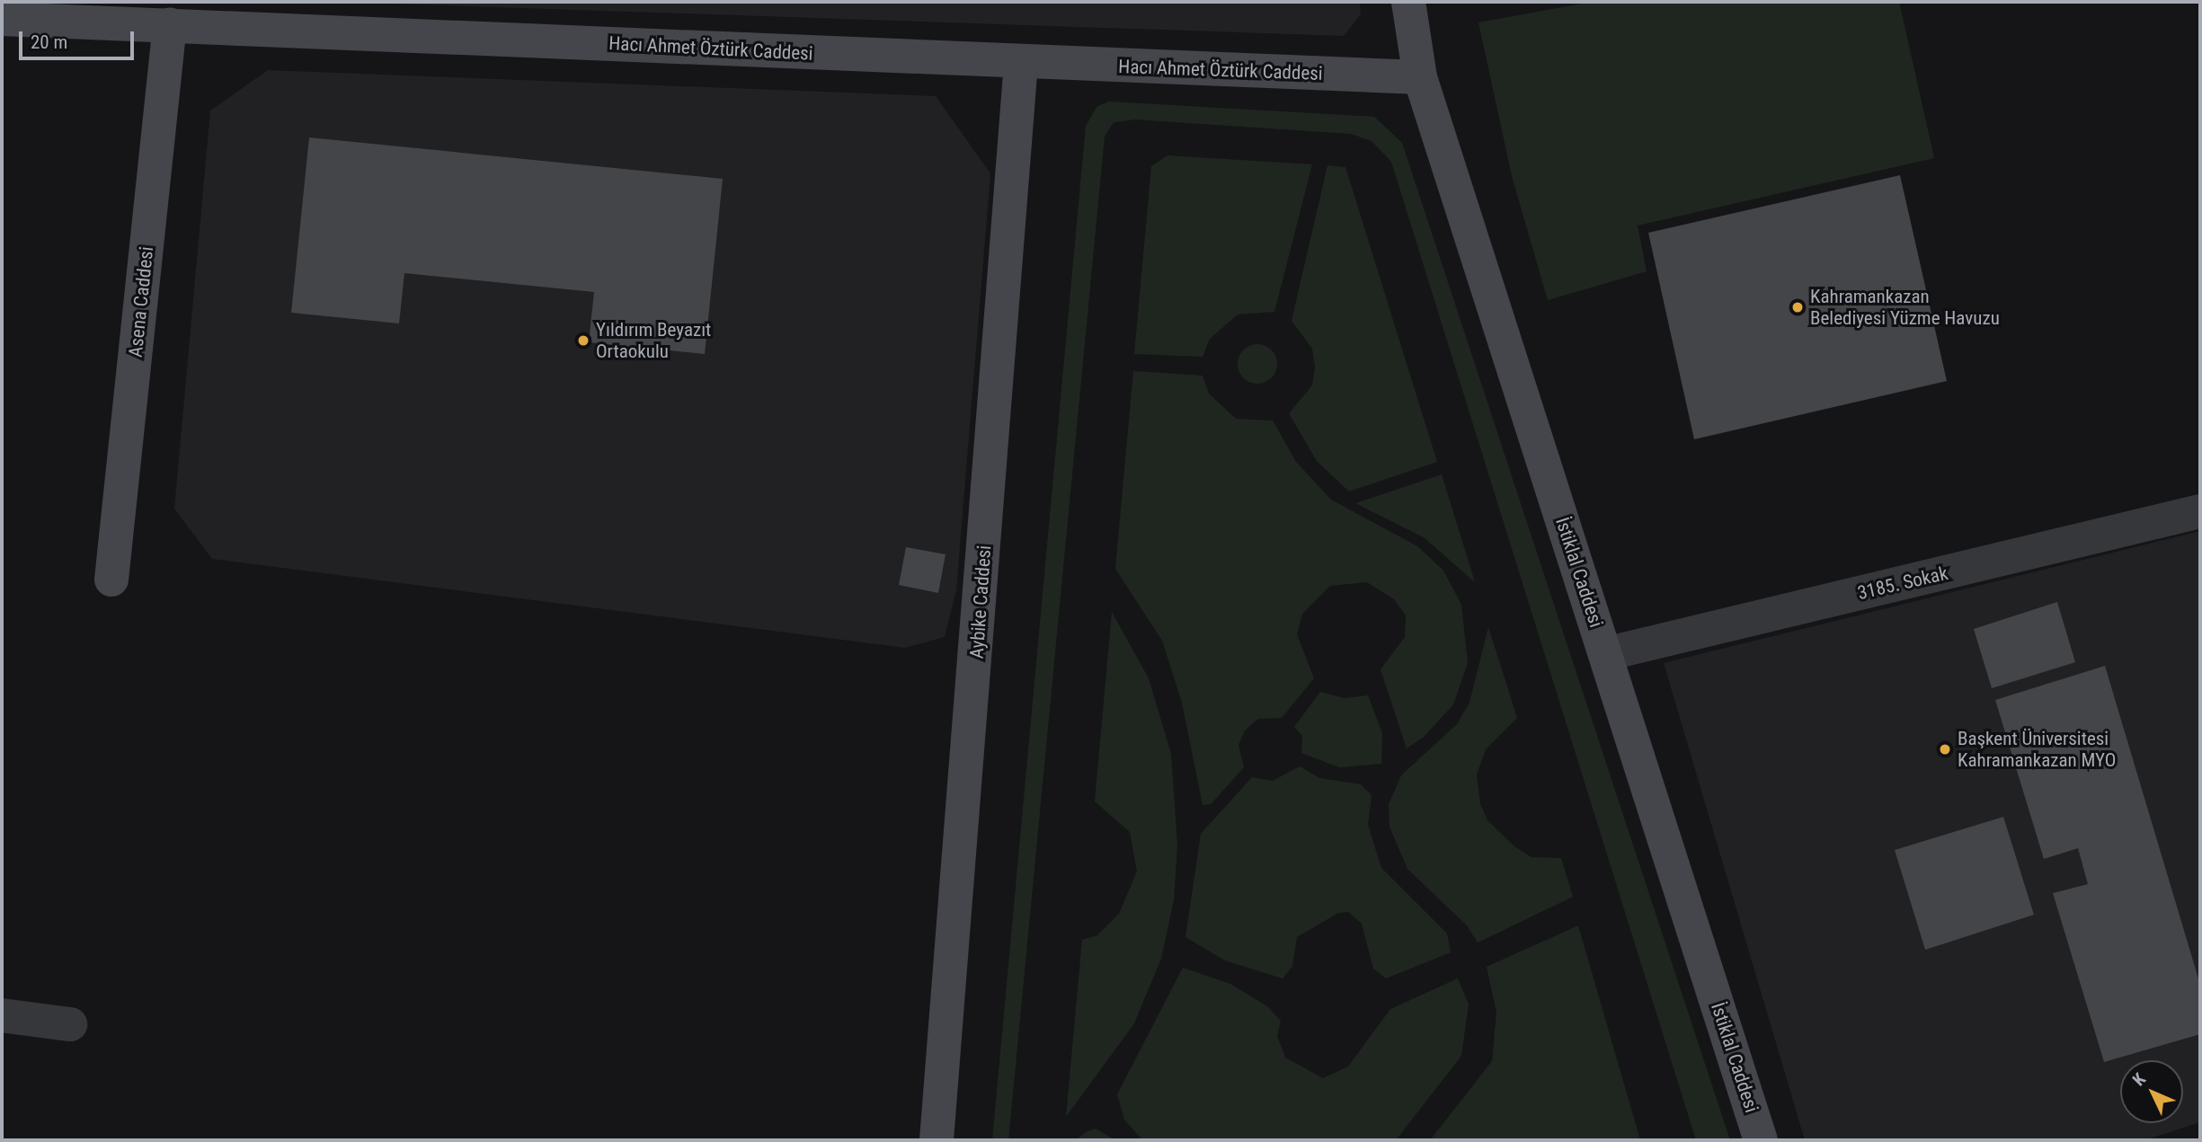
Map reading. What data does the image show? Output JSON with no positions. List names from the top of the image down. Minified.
{"streets":{"street":["Hacı Ahmet Öztürk Caddesi","Asena Caddesi","İstiklal Caddesi","3185. Sokak","Aybike Caddesi"]},"crossings":[["Hacı Ahmet Öztürk Caddesi","Asena Caddesi"],["Hacı Ahmet Öztürk Caddesi","İstiklal Caddesi"],["Hacı Ahmet Öztürk Caddesi","Aybike Caddesi"],["İstiklal Caddesi","3185. Sokak"]],"places":["Kahramankazan Belediyesi Yüzme Havuzu","Yıldırım Beyazıt Ortaokulu","Başkent Üniversitesi Kahramankazan MYO"],"scale_bar":"20 m","north":"top left"}
